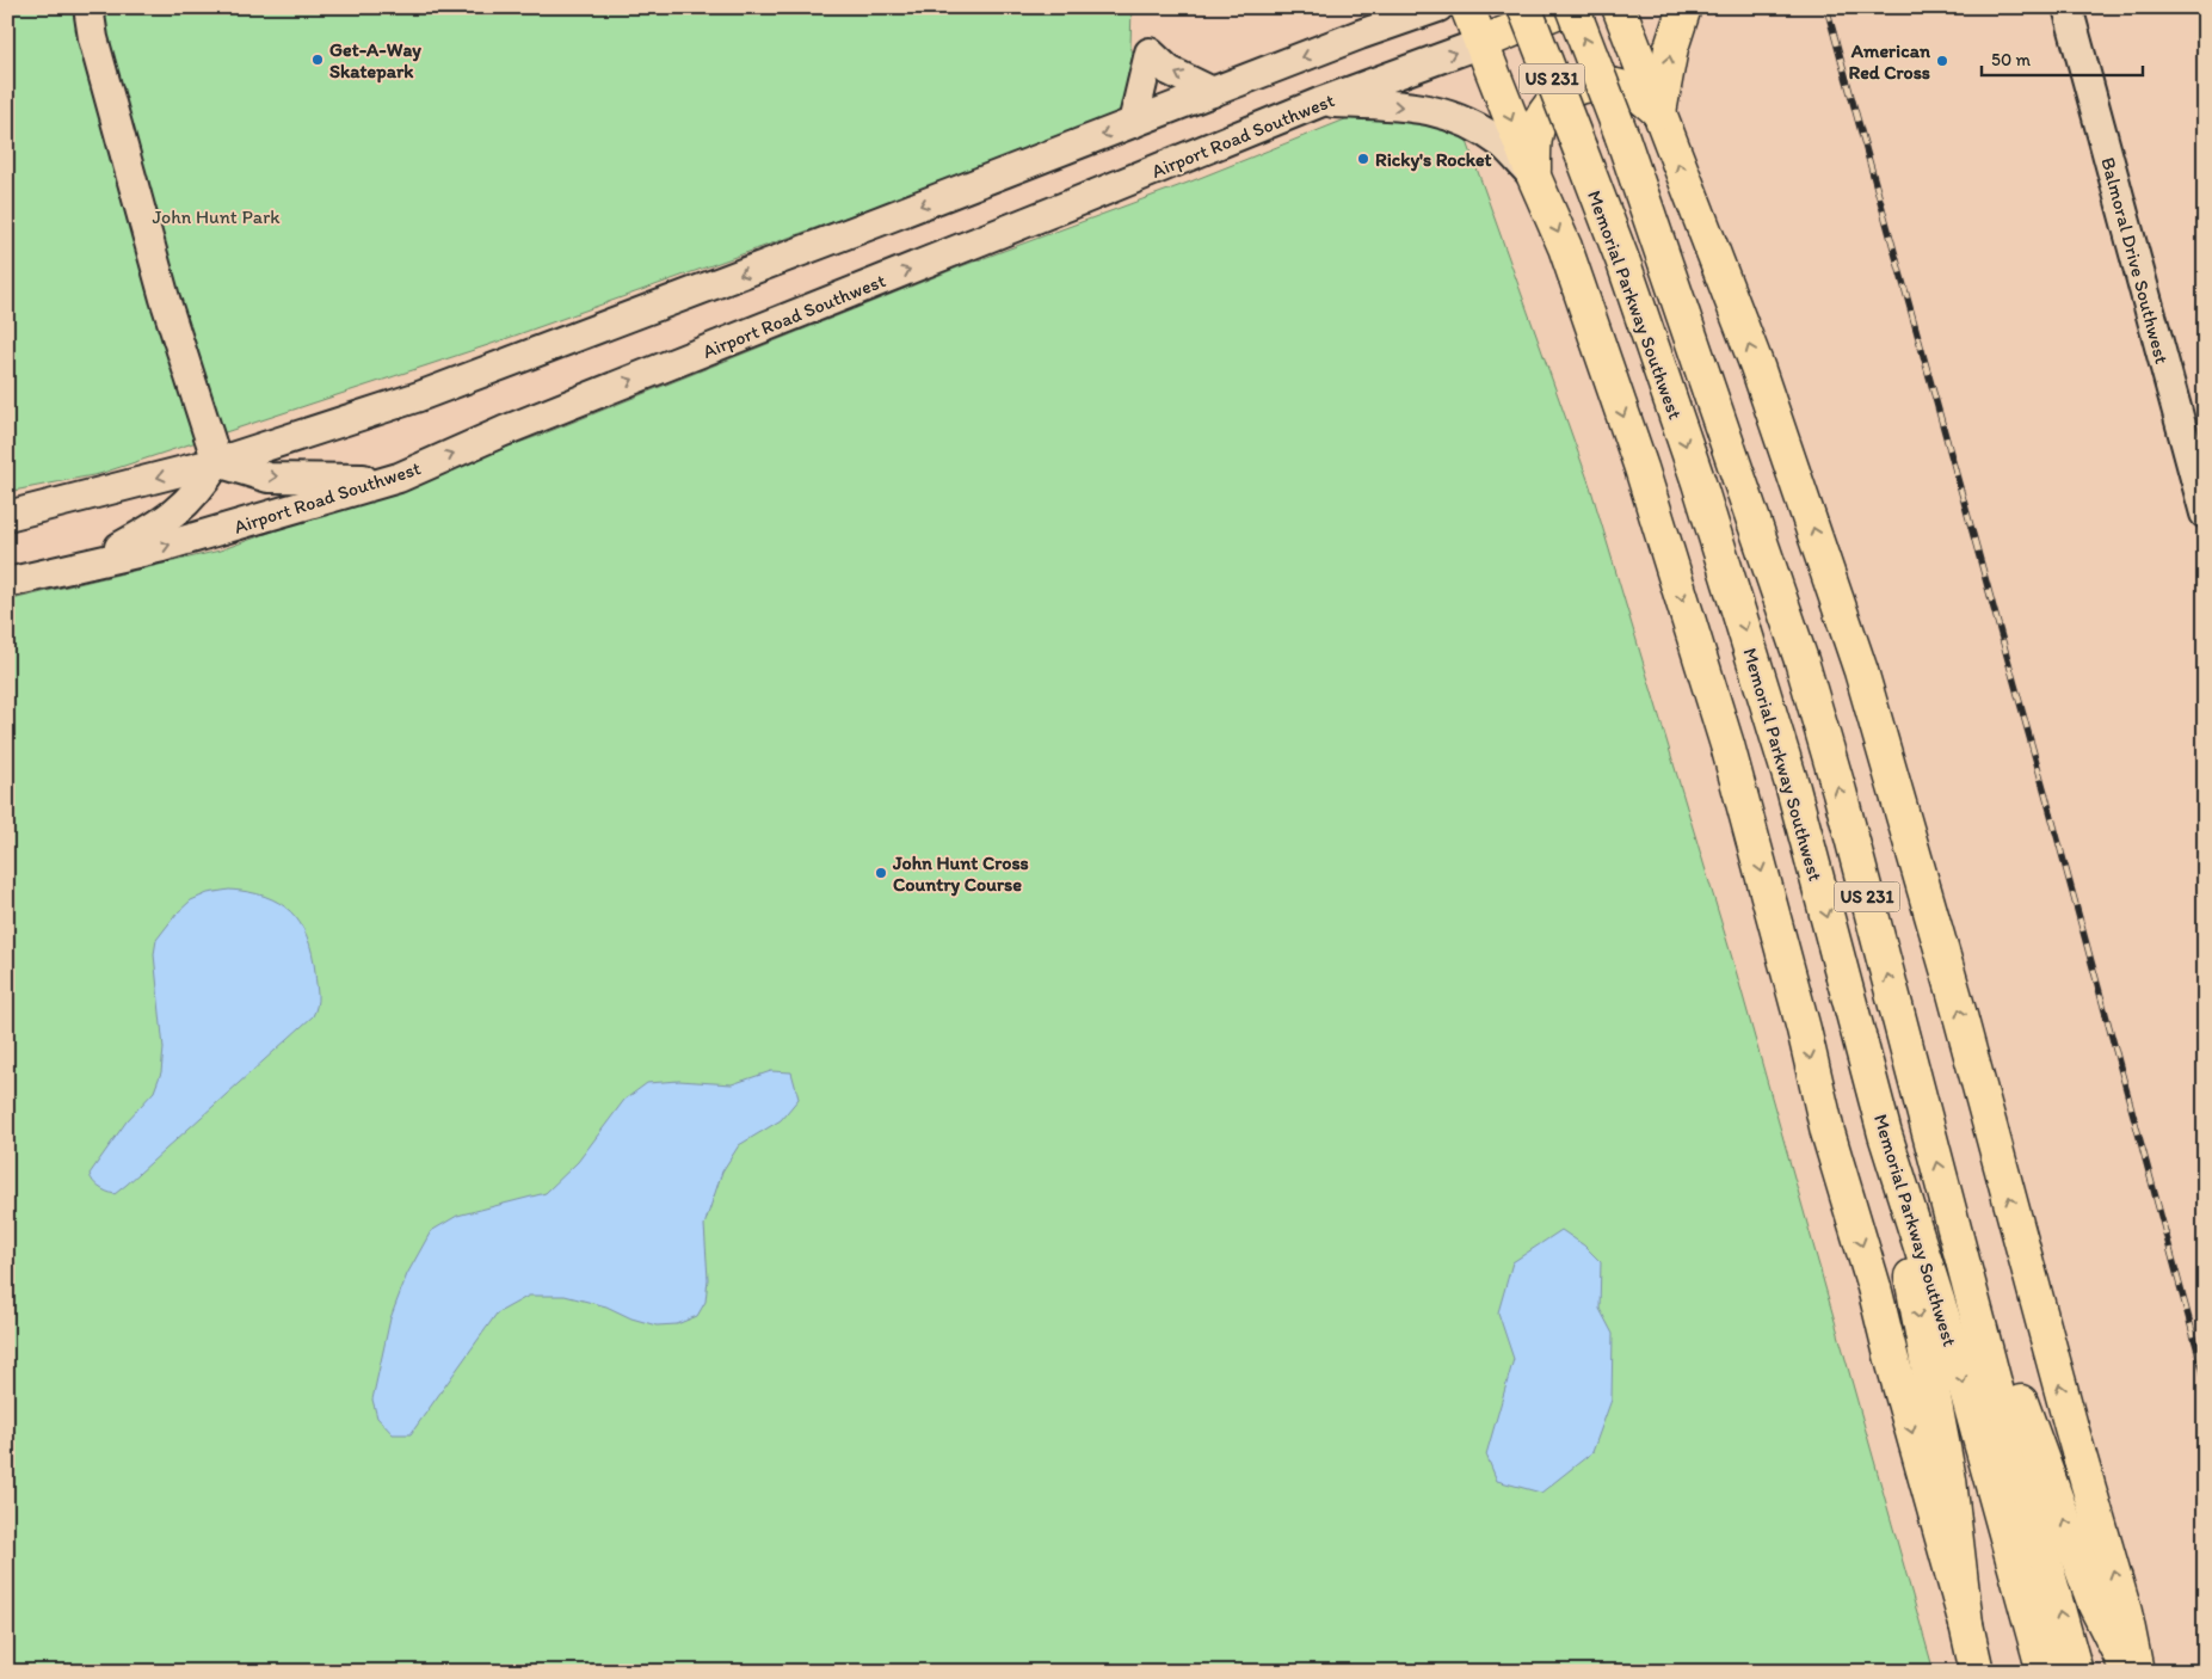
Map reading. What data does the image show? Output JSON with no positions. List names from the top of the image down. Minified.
{"streets":{"main road":["US 231","Airport Road Southwest","Memorial Parkway Southwest"],"street":["Balmoral Drive Southwest"]},"one_way":["Airport Road Southwest"],"parks":["John Hunt Park"],"places":["Get-A-Way Skatepark","American Red Cross","Ricky's Rocket","John Hunt Cross Country Course"],"scale_bar":"50 m"}
